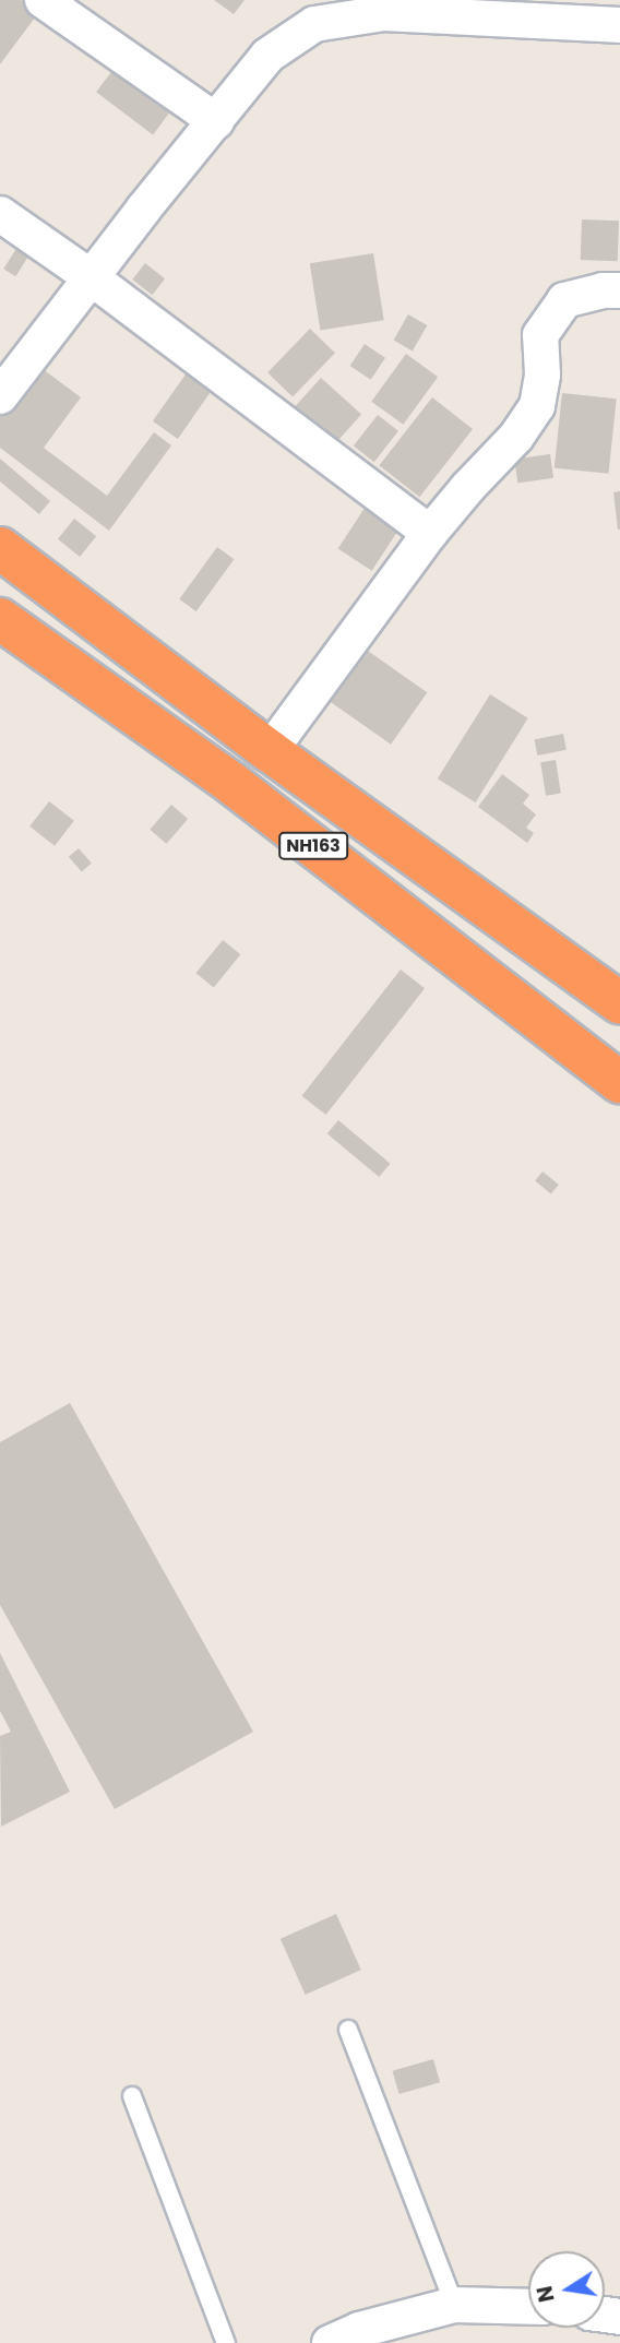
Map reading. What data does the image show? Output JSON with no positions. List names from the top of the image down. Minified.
{"streets":{"highway":["NH163"]},"north":"left"}
